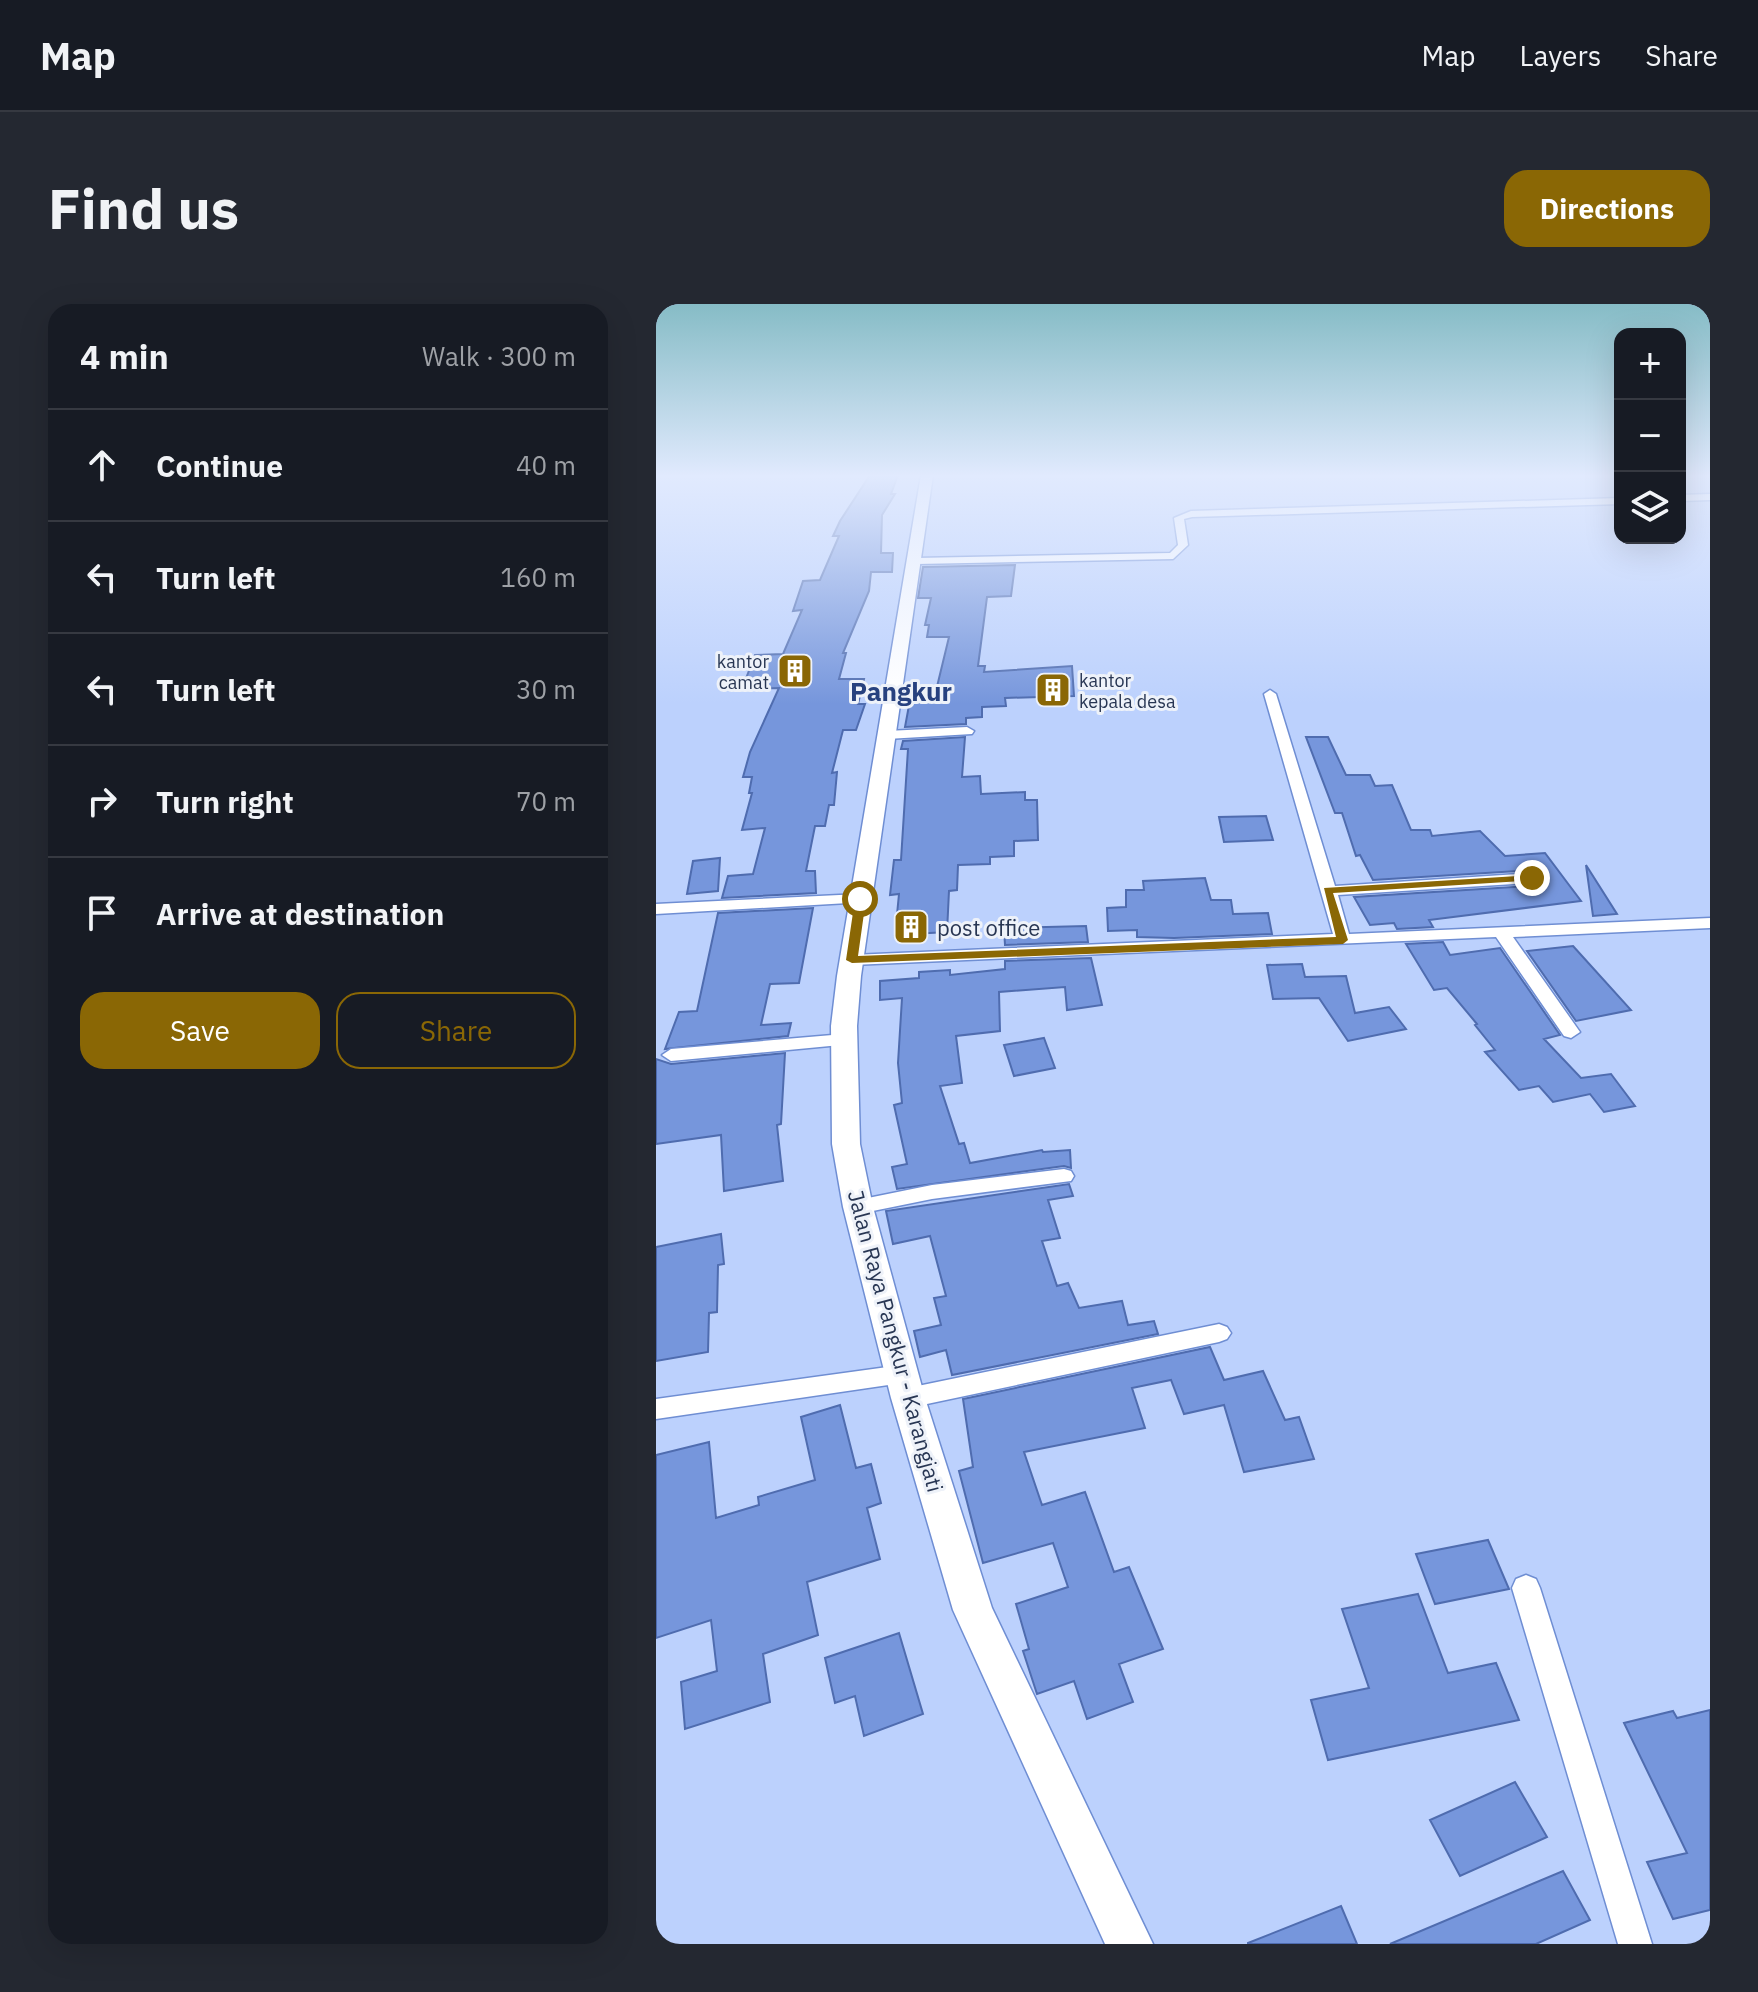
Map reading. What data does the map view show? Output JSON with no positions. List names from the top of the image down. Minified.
{"streets":{"main road":["Jalan Raya Pangkur - Karangjati"]},"districts":["Pangkur"],"places":{"building":["kantor camat","kantor kepala desa","post office"]},"page":{"header":"Map","nav":["Map","Layers","Share"],"buttons":["Directions",["Save","Share"]],"title":"Find us","heading":["4 min","Walk · 300 m"],"map_buttons":["+","−"],"list":[["Continue","40 m"],["Turn left","160 m"],["Turn left","30 m"],["Turn right","70 m"],"Arrive at destination"]}}
